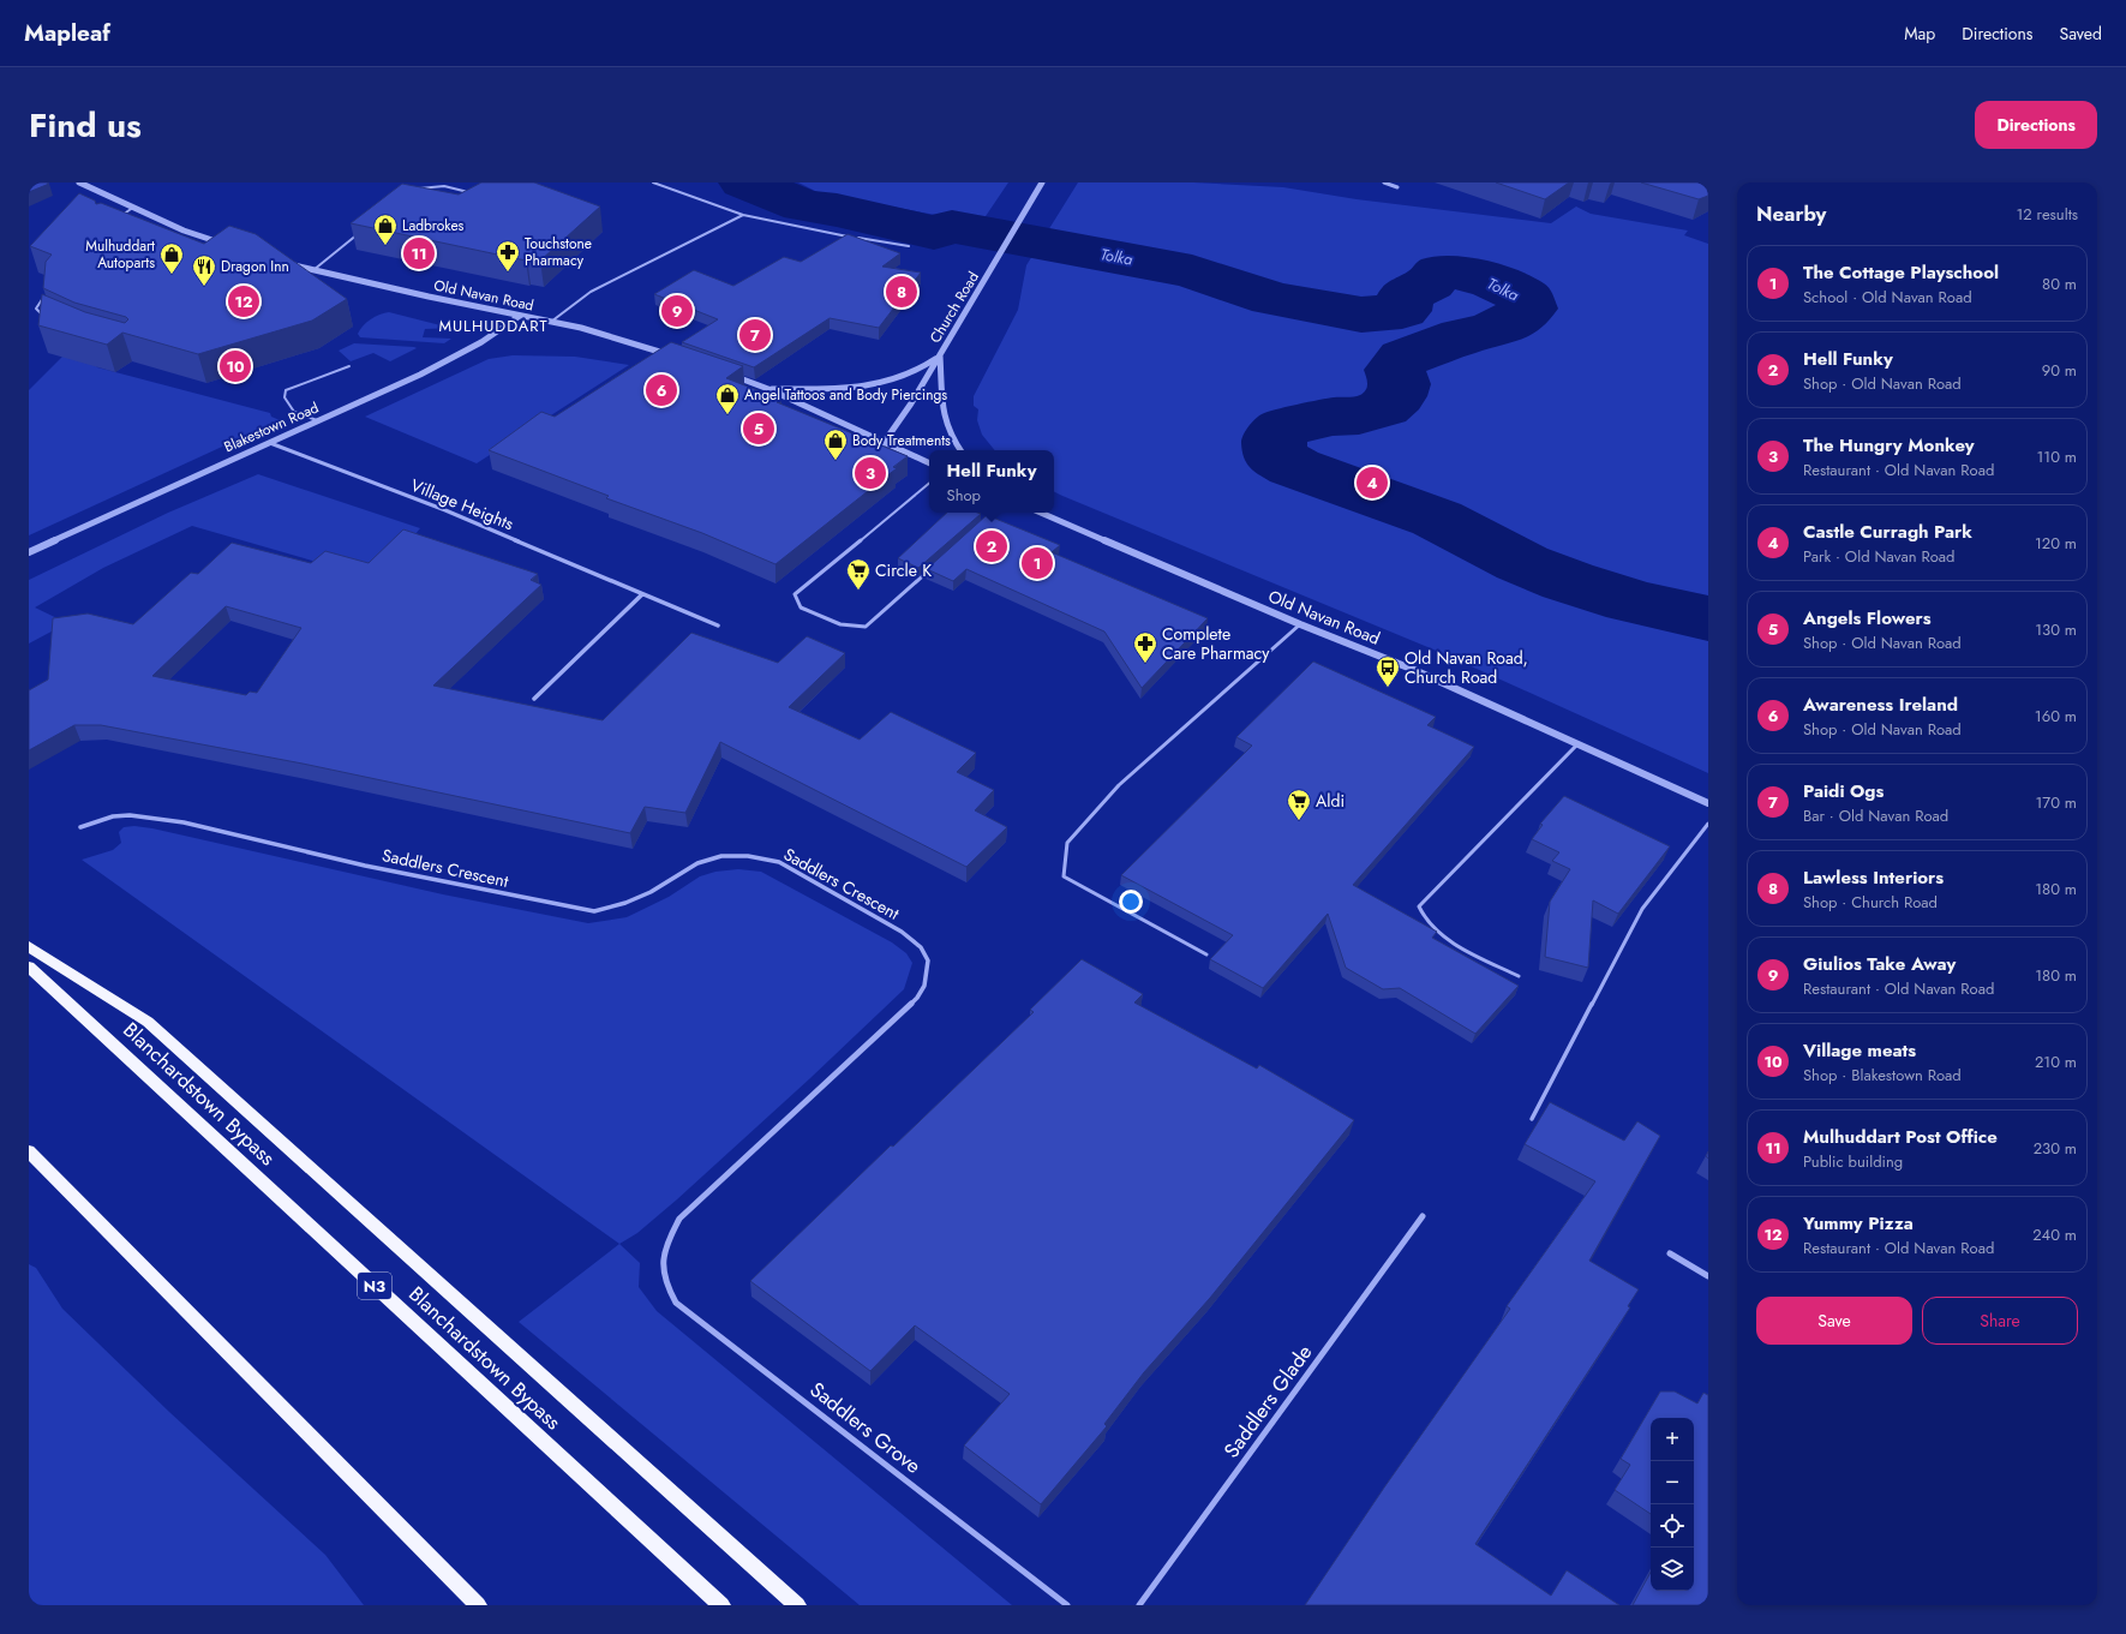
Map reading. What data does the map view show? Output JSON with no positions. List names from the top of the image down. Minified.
{"streets":{"highway":["Blanchardstown Bypass","N3"],"street":["Old Navan Road","Church Road","Blakestown Road","Village Heights","Saddlers Crescent","Saddlers Glade","Saddlers Grove"]},"crossings":[["Old Navan Road","Blakestown Road"],["Blakestown Road","Village Heights"],["Saddlers Crescent","Saddlers Grove"]],"districts":["MULHUDDART"],"water":["Tolka"],"places":{"shop":["Ladbrokes","Mulhuddart Autoparts","Angel Tattoos and Body Piercings","Body Treatments"],"pharmacy":["Touchstone Pharmacy","Complete Care Pharmacy"],"restaurant":["Dragon Inn"],"supermarket":["Circle K","Aldi"],"bus stop":["Old Navan Road, Church Road"]},"page":{"header":"Mapleaf","nav":["Map","Directions","Saved"],"title":"Find us","buttons":["Directions",["Save","Share"]],"heading":["Nearby","12 results"],"pins":["11","8","12","9","7","10","6","5","3","4","2","1"],"list":[{"mark":"1","name":"The Cottage Playschool","note":"School · Old Navan Road","value":"80 m"},{"mark":"2","name":"Hell Funky","note":"Shop · Old Navan Road","value":"90 m"},{"mark":"3","name":"The Hungry Monkey","note":"Restaurant · Old Navan Road","value":"110 m"},{"mark":"4","name":"Castle Curragh Park","note":"Park · Old Navan Road","value":"120 m"},{"mark":"5","name":"Angels Flowers","note":"Shop · Old Navan Road","value":"130 m"},{"mark":"6","name":"Awareness Ireland","note":"Shop · Old Navan Road","value":"160 m"},{"mark":"7","name":"Paidi Ogs","note":"Bar · Old Navan Road","value":"170 m"},{"mark":"8","name":"Lawless Interiors","note":"Shop · Church Road","value":"180 m"},{"mark":"9","name":"Giulios Take Away","note":"Restaurant · Old Navan Road","value":"180 m"},{"mark":"10","name":"Village meats","note":"Shop · Blakestown Road","value":"210 m"},{"mark":"11","name":"Mulhuddart Post Office","note":"Public building","value":"230 m"},{"mark":"12","name":"Yummy Pizza","note":"Restaurant · Old Navan Road","value":"240 m"}],"popup":["Hell Funky","Shop"],"map_buttons":["+","−"]}}
